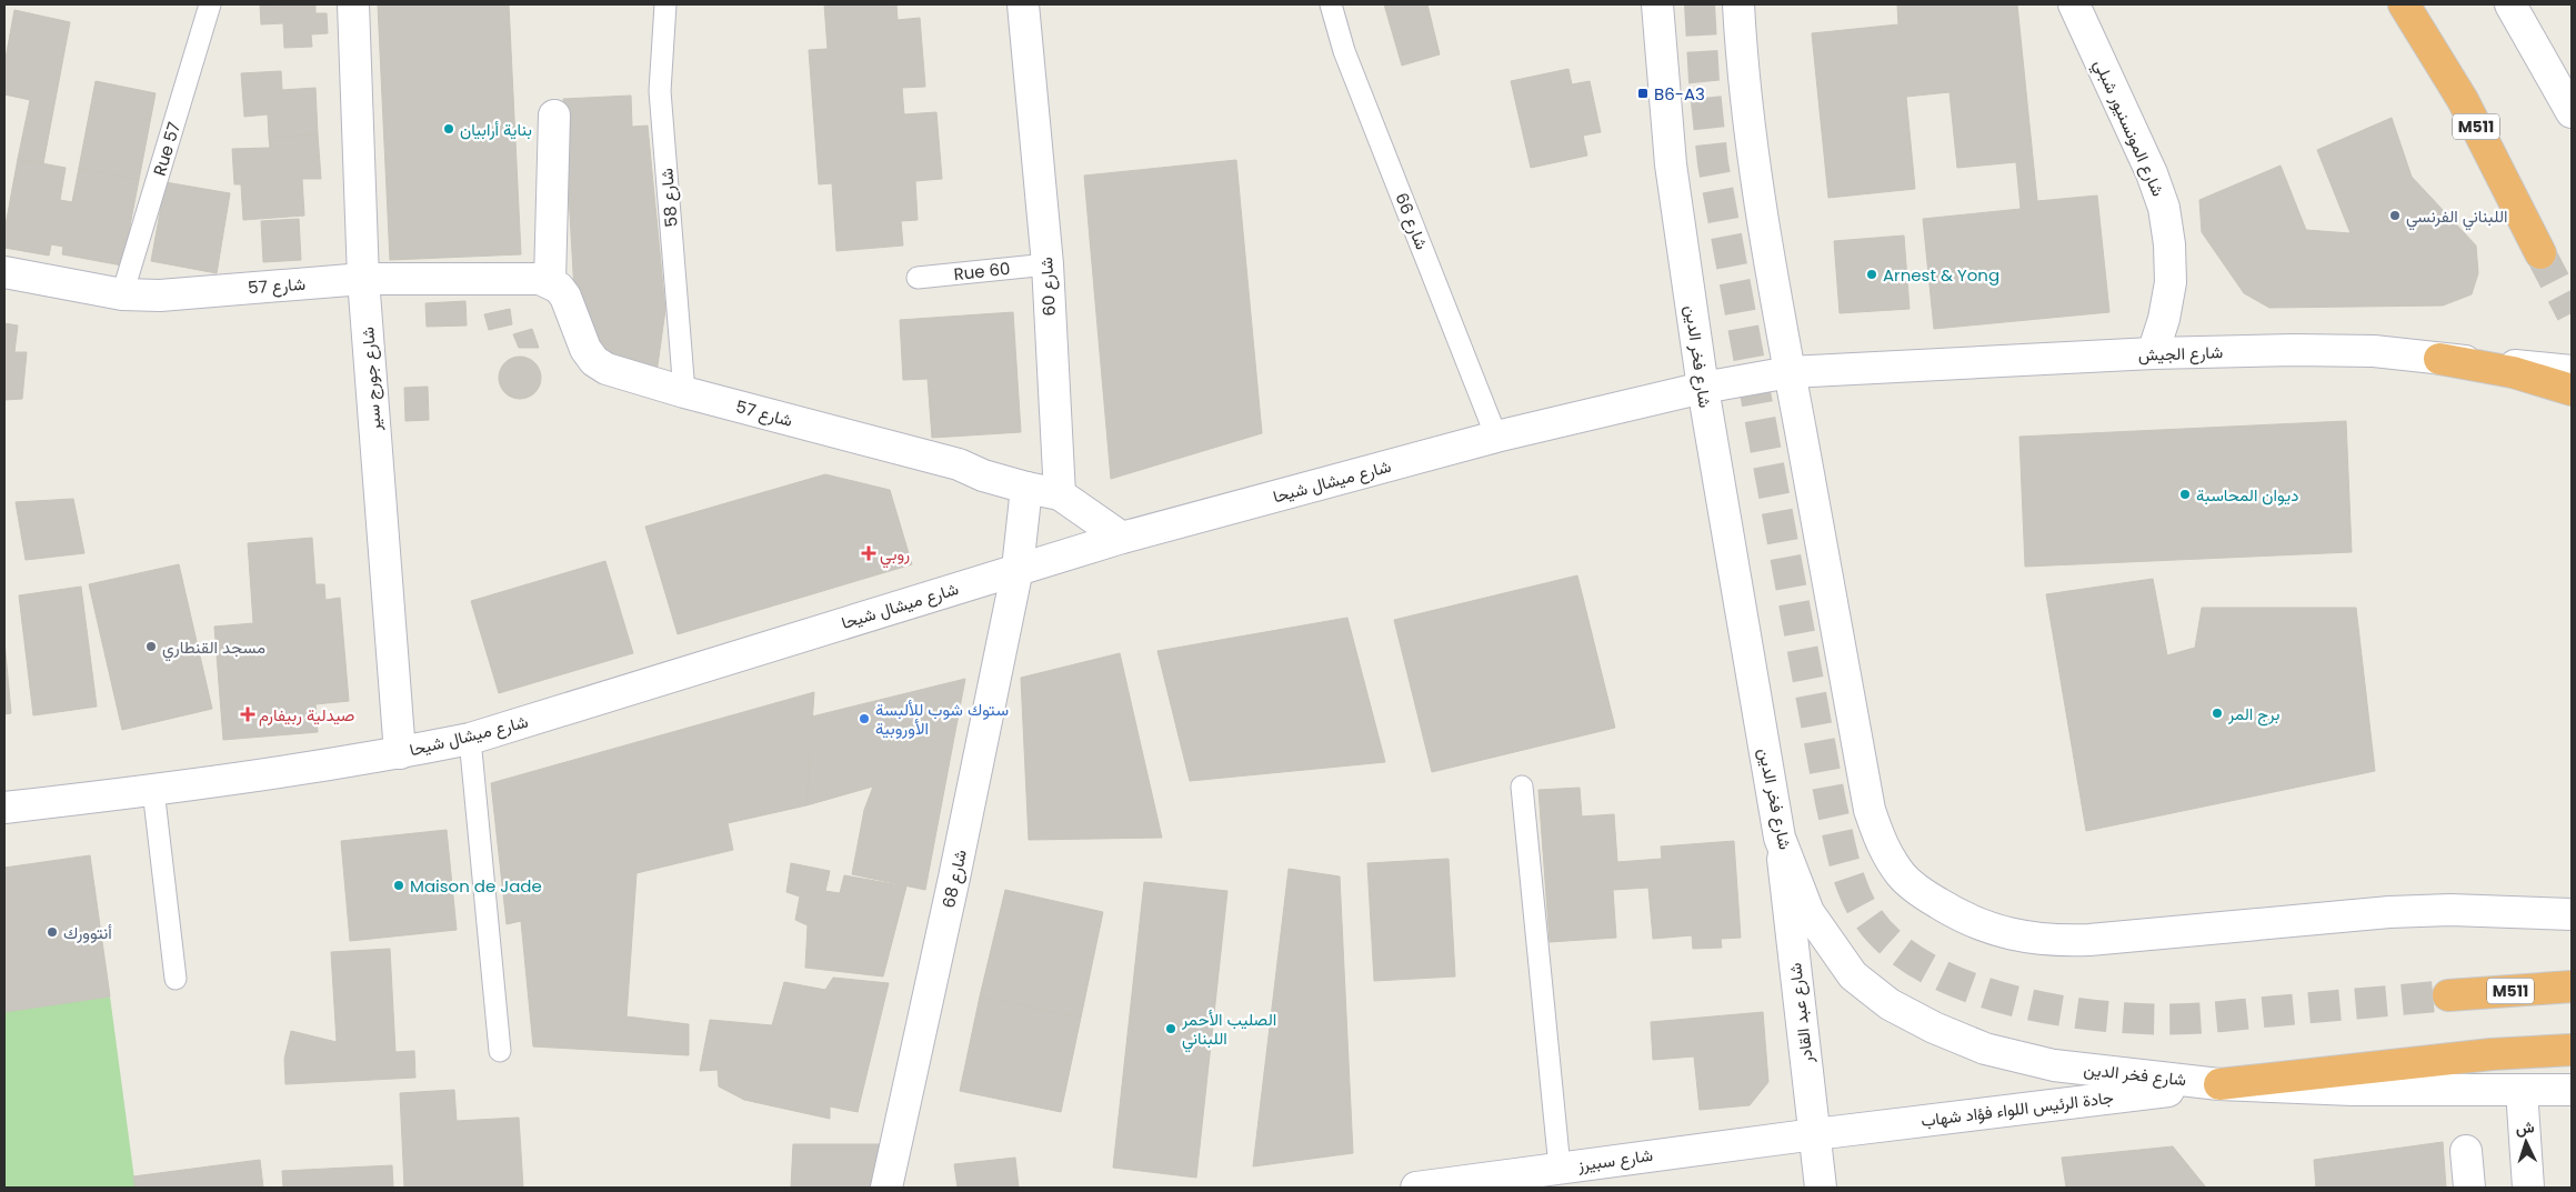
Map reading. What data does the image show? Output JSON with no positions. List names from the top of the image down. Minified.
{"streets":{"highway":["M511"],"main road":["شارع المونسنيور شبلي","شارع 57","شارع 60","شارع الجيش","شارع فخر الدين","شارع جورج سير","شارع ميشال شيحا","شارع 68","شارع عبد القادر","جادة الرئيس اللواء فؤاد شهاب","شارع سبيرز"],"lane":["Rue 57","شارع 58","شارع 66","Rue 60"]},"crossings":[["شارع المونسنيور شبلي","شارع الجيش"],["Rue 57","شارع 57"],["شارع 58","شارع 57"],["شارع 66","شارع ميشال شيحا"],["Rue 60","شارع 60"],["شارع 57","شارع 60"],["شارع 57","شارع جورج سير"],["شارع الجيش","شارع ميشال شيحا"],["شارع فخر الدين","شارع ميشال شيحا"],["شارع فخر الدين","شارع عبد القادر"],["شارع فخر الدين","جادة الرئيس اللواء فؤاد شهاب"],["شارع جورج سير","شارع ميشال شيحا"],["شارع ميشال شيحا","شارع 68"],["شارع عبد القادر","جادة الرئيس اللواء فؤاد شهاب"],["شارع عبد القادر","شارع سبيرز"],["جادة الرئيس اللواء فؤاد شهاب","شارع سبيرز"]],"places":{"transit":["B6-A3"],"other":["بناية أرابيان","اللبناني الفرنسي","Arnest & Yong","ديوان المحاسبة","مسجد القنطاري","برج المر","ستوك شوب للألبسة الأوروبية","Maison de Jade","أنتوورك","الصليب الأحمر اللبناني"],"health":["روبي","صيدلية ربيفارم"]},"north":"top"}
